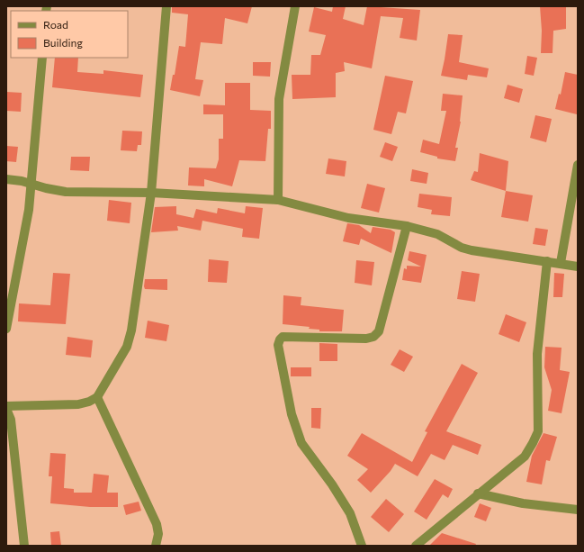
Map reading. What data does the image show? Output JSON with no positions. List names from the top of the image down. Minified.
{"legend":["Road","Building"]}
